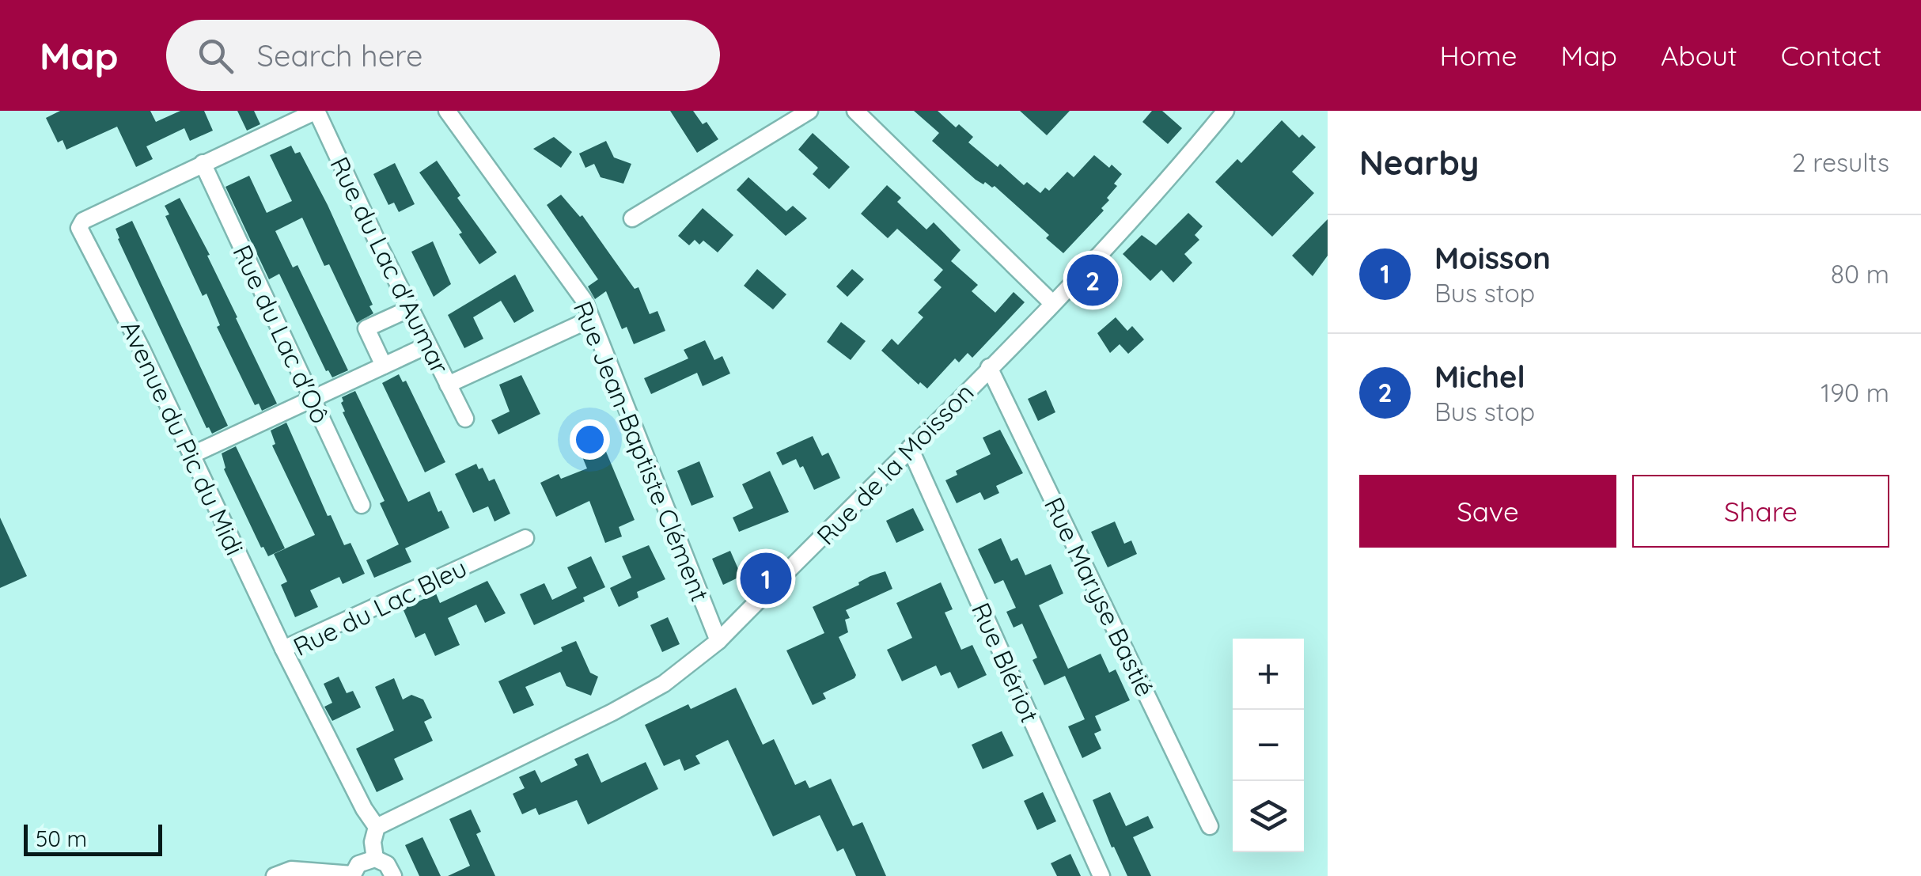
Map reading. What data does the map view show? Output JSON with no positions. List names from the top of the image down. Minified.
{"streets":{"street":["Rue du Lac d'Aumar","Rue du Lac d'Oô","Avenue du Pic du Midi","Rue Jean-Baptiste Clément","Rue de la Moisson","Rue Maryse Bastié","Rue du Lac Bleu","Rue Blériot"]},"crossings":[["Rue du Lac d'Oô","Avenue du Pic du Midi"],["Avenue du Pic du Midi","Rue du Lac Bleu"],["Rue Jean-Baptiste Clément","Rue de la Moisson"],["Rue de la Moisson","Rue Maryse Bastié"],["Rue de la Moisson","Rue du Lac Bleu"],["Rue de la Moisson","Rue Blériot"]],"scale_bar":"50 m","page":{"header":"Map","search":"Search here","nav":["Home","Map","About","Contact"],"heading":["Nearby","2 results"],"list":[{"mark":"1","name":"Moisson","note":"Bus stop","value":"80 m"},{"mark":"2","name":"Michel","note":"Bus stop","value":"190 m"}],"pins":["2","1"],"buttons":["Save","Share"],"map_buttons":["+","−"],"scale":"50 m"}}
